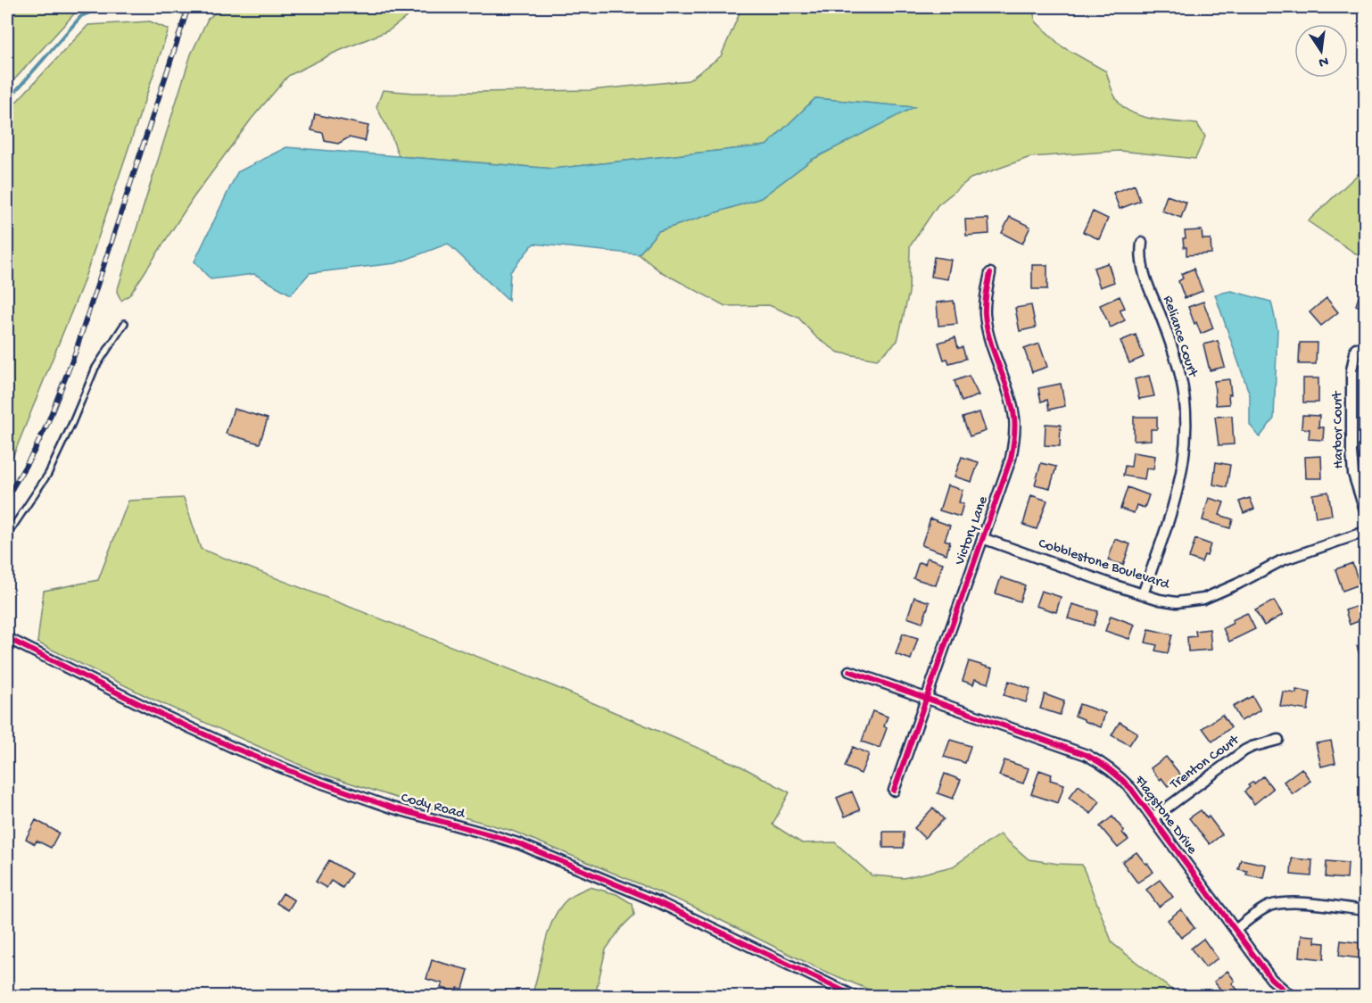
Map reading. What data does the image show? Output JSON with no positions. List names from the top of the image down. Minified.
{"streets":{"street":["Reliance Court","Harbor Court","Victory Lane","Cobblestone Boulevard","Trenton Court","Cody Road","Flagstone Drive"]},"crossings":[["Reliance Court","Cobblestone Boulevard"],["Victory Lane","Cobblestone Boulevard"],["Victory Lane","Flagstone Drive"],["Trenton Court","Flagstone Drive"]],"north":"bottom"}
